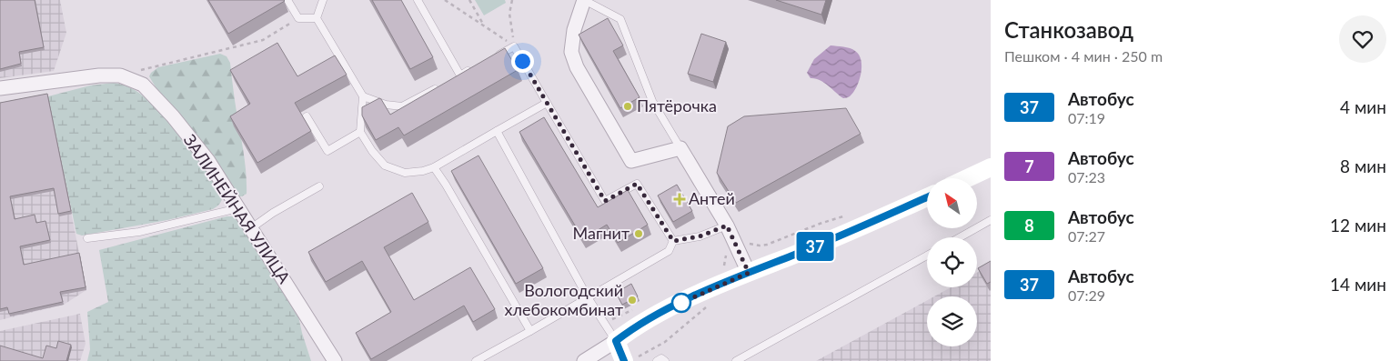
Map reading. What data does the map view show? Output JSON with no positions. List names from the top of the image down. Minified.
{"streets":{"street":["ЗАЛИНЕЙНАЯ УЛИЦА"]},"places":{"other":["Пятёрочка","Магнит","Вологодский хлебокомбинат"],"health":["Антей"]},"lines":["bus line 37"],"north":"top left","page":{"on_map":"37","heading":["Станкозавод","Пешком · 4 мин · 250 m"],"list":[{"mark":"37","name":"Автобус","note":"07:19","value":"4 мин"},{"mark":"7","name":"Автобус","note":"07:23","value":"8 мин"},{"mark":"8","name":"Автобус","note":"07:27","value":"12 мин"},{"mark":"37","name":"Автобус","note":"07:29","value":"14 мин"}]}}
